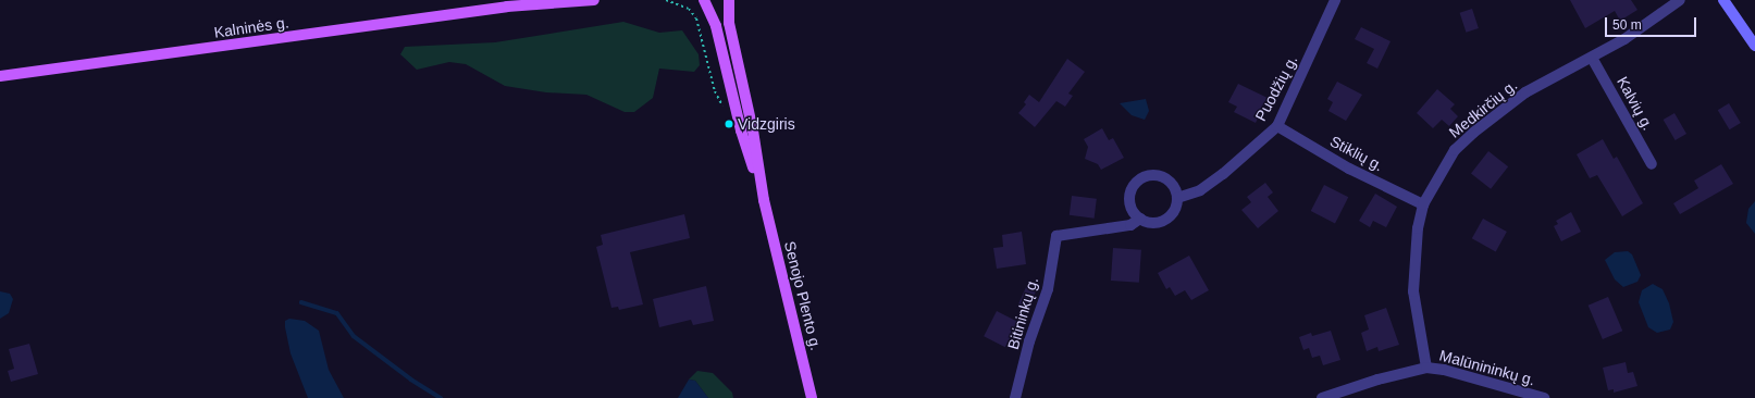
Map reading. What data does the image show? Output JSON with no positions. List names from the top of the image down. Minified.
{"streets":{"main road":["Kalninės g.","Senojo Plento g."],"street":["Puodžių g.","Kalvių g.","Medkirčių g.","Stiklių g.","Bitininkų g.","Malūnininkų g."]},"crossings":[["Puodžių g.","Stiklių g."],["Puodžių g.","Bitininkų g."],["Kalvių g.","Medkirčių g."],["Medkirčių g.","Stiklių g."],["Medkirčių g.","Malūnininkų g."]],"places":["Vidzgiris"],"scale_bar":"50 m"}
